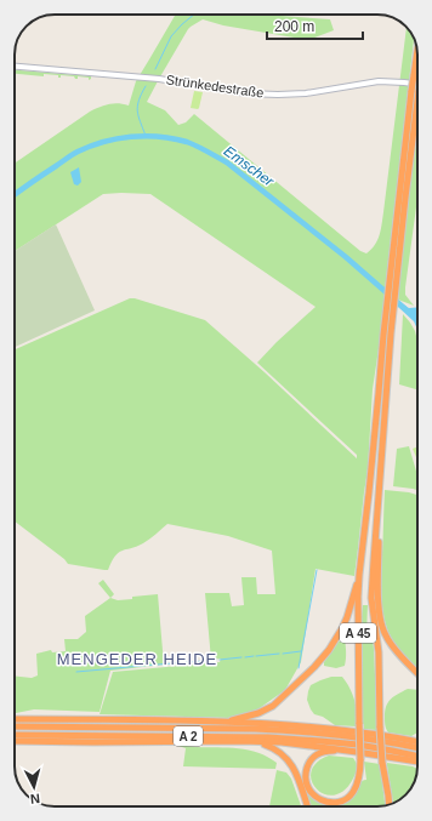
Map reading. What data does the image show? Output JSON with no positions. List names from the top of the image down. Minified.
{"streets":{"highway":["A 45","A 2"],"main road":["Strünkedestraße"]},"districts":["MENGEDER HEIDE"],"water":["Emscher"],"scale_bar":"200 m","north":"bottom"}
